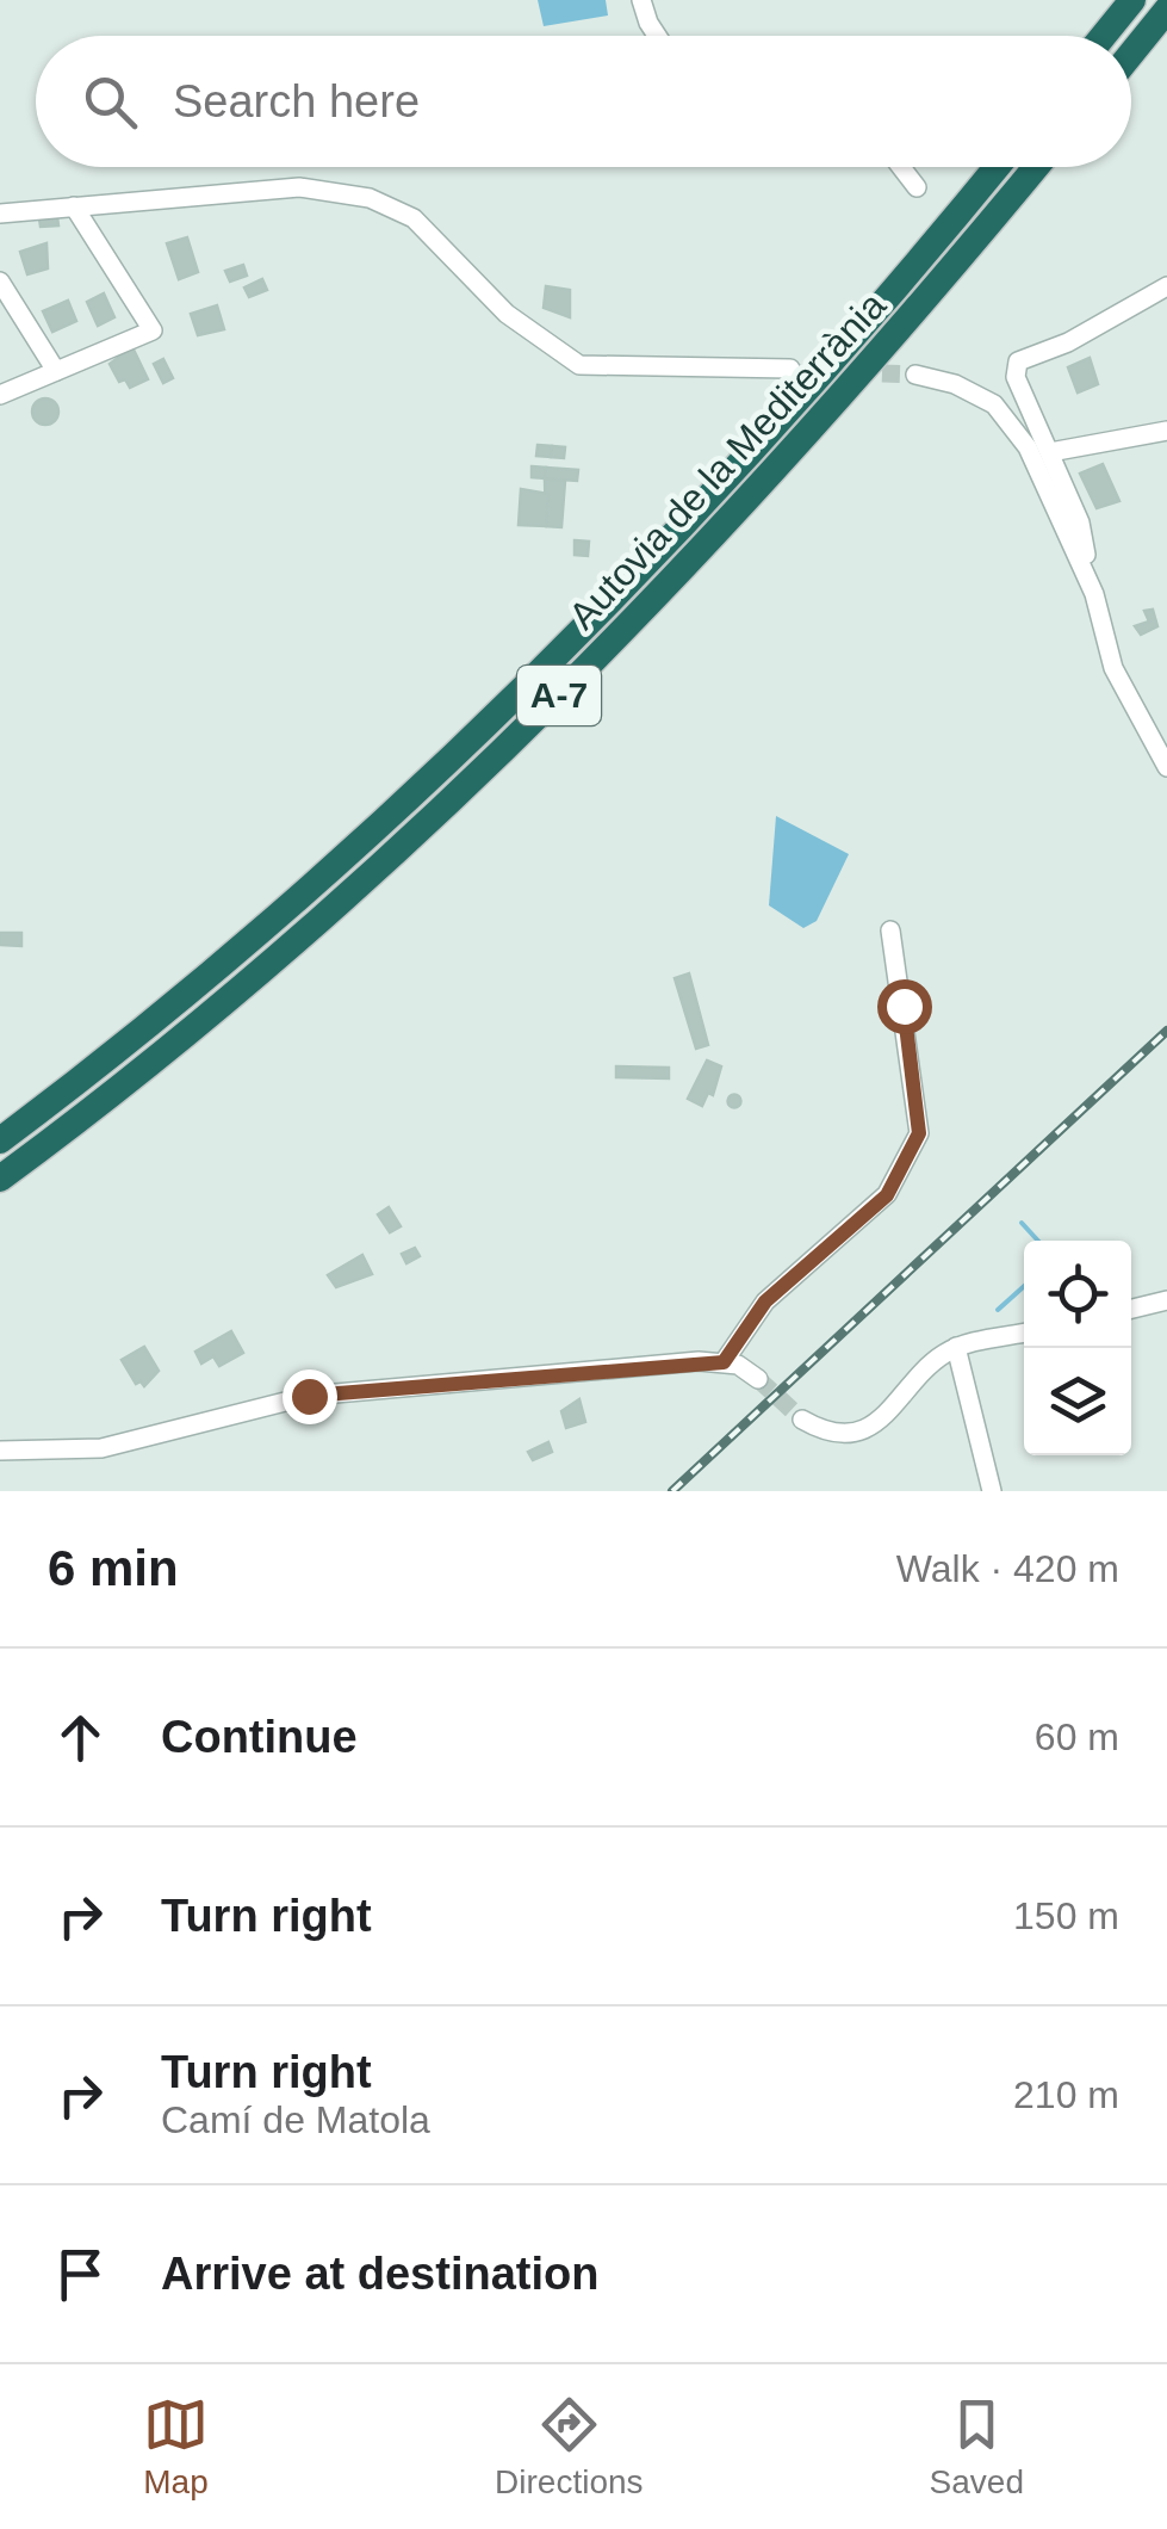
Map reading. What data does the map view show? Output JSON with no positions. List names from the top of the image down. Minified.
{"streets":{"highway":["Autovia de la Mediterrània","A-7"]},"page":{"search":"Search here","heading":["6 min","Walk · 420 m"],"list":[["Continue","60 m"],["Turn right","150 m"],["Turn right","Camí de Matola","210 m"],"Arrive at destination"],"nav":["Map","Directions","Saved"]}}
